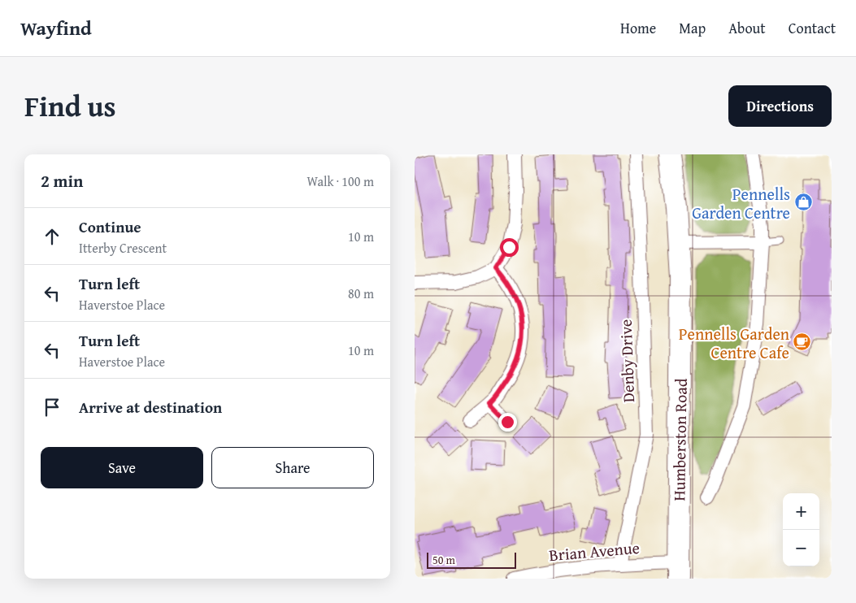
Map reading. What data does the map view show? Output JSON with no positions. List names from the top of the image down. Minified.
{"streets":{"main road":["Humberston Road"],"street":["Denby Drive","Brian Avenue"]},"crossings":[["Denby Drive","Brian Avenue"],["Humberston Road","Brian Avenue"]],"places":{"shop":["Pennells Garden Centre"],"cafe":["Pennells Garden Centre Cafe"]},"scale_bar":"50 m","page":{"header":"Wayfind","nav":["Home","Map","About","Contact"],"title":"Find us","buttons":["Directions",["Save","Share"]],"heading":["2 min","Walk · 100 m"],"list":[["Continue","Itterby Crescent","10 m"],["Turn left","Haverstoe Place","80 m"],["Turn left","Haverstoe Place","10 m"],"Arrive at destination"],"map_buttons":["+","−"],"scale":"50 m"}}
